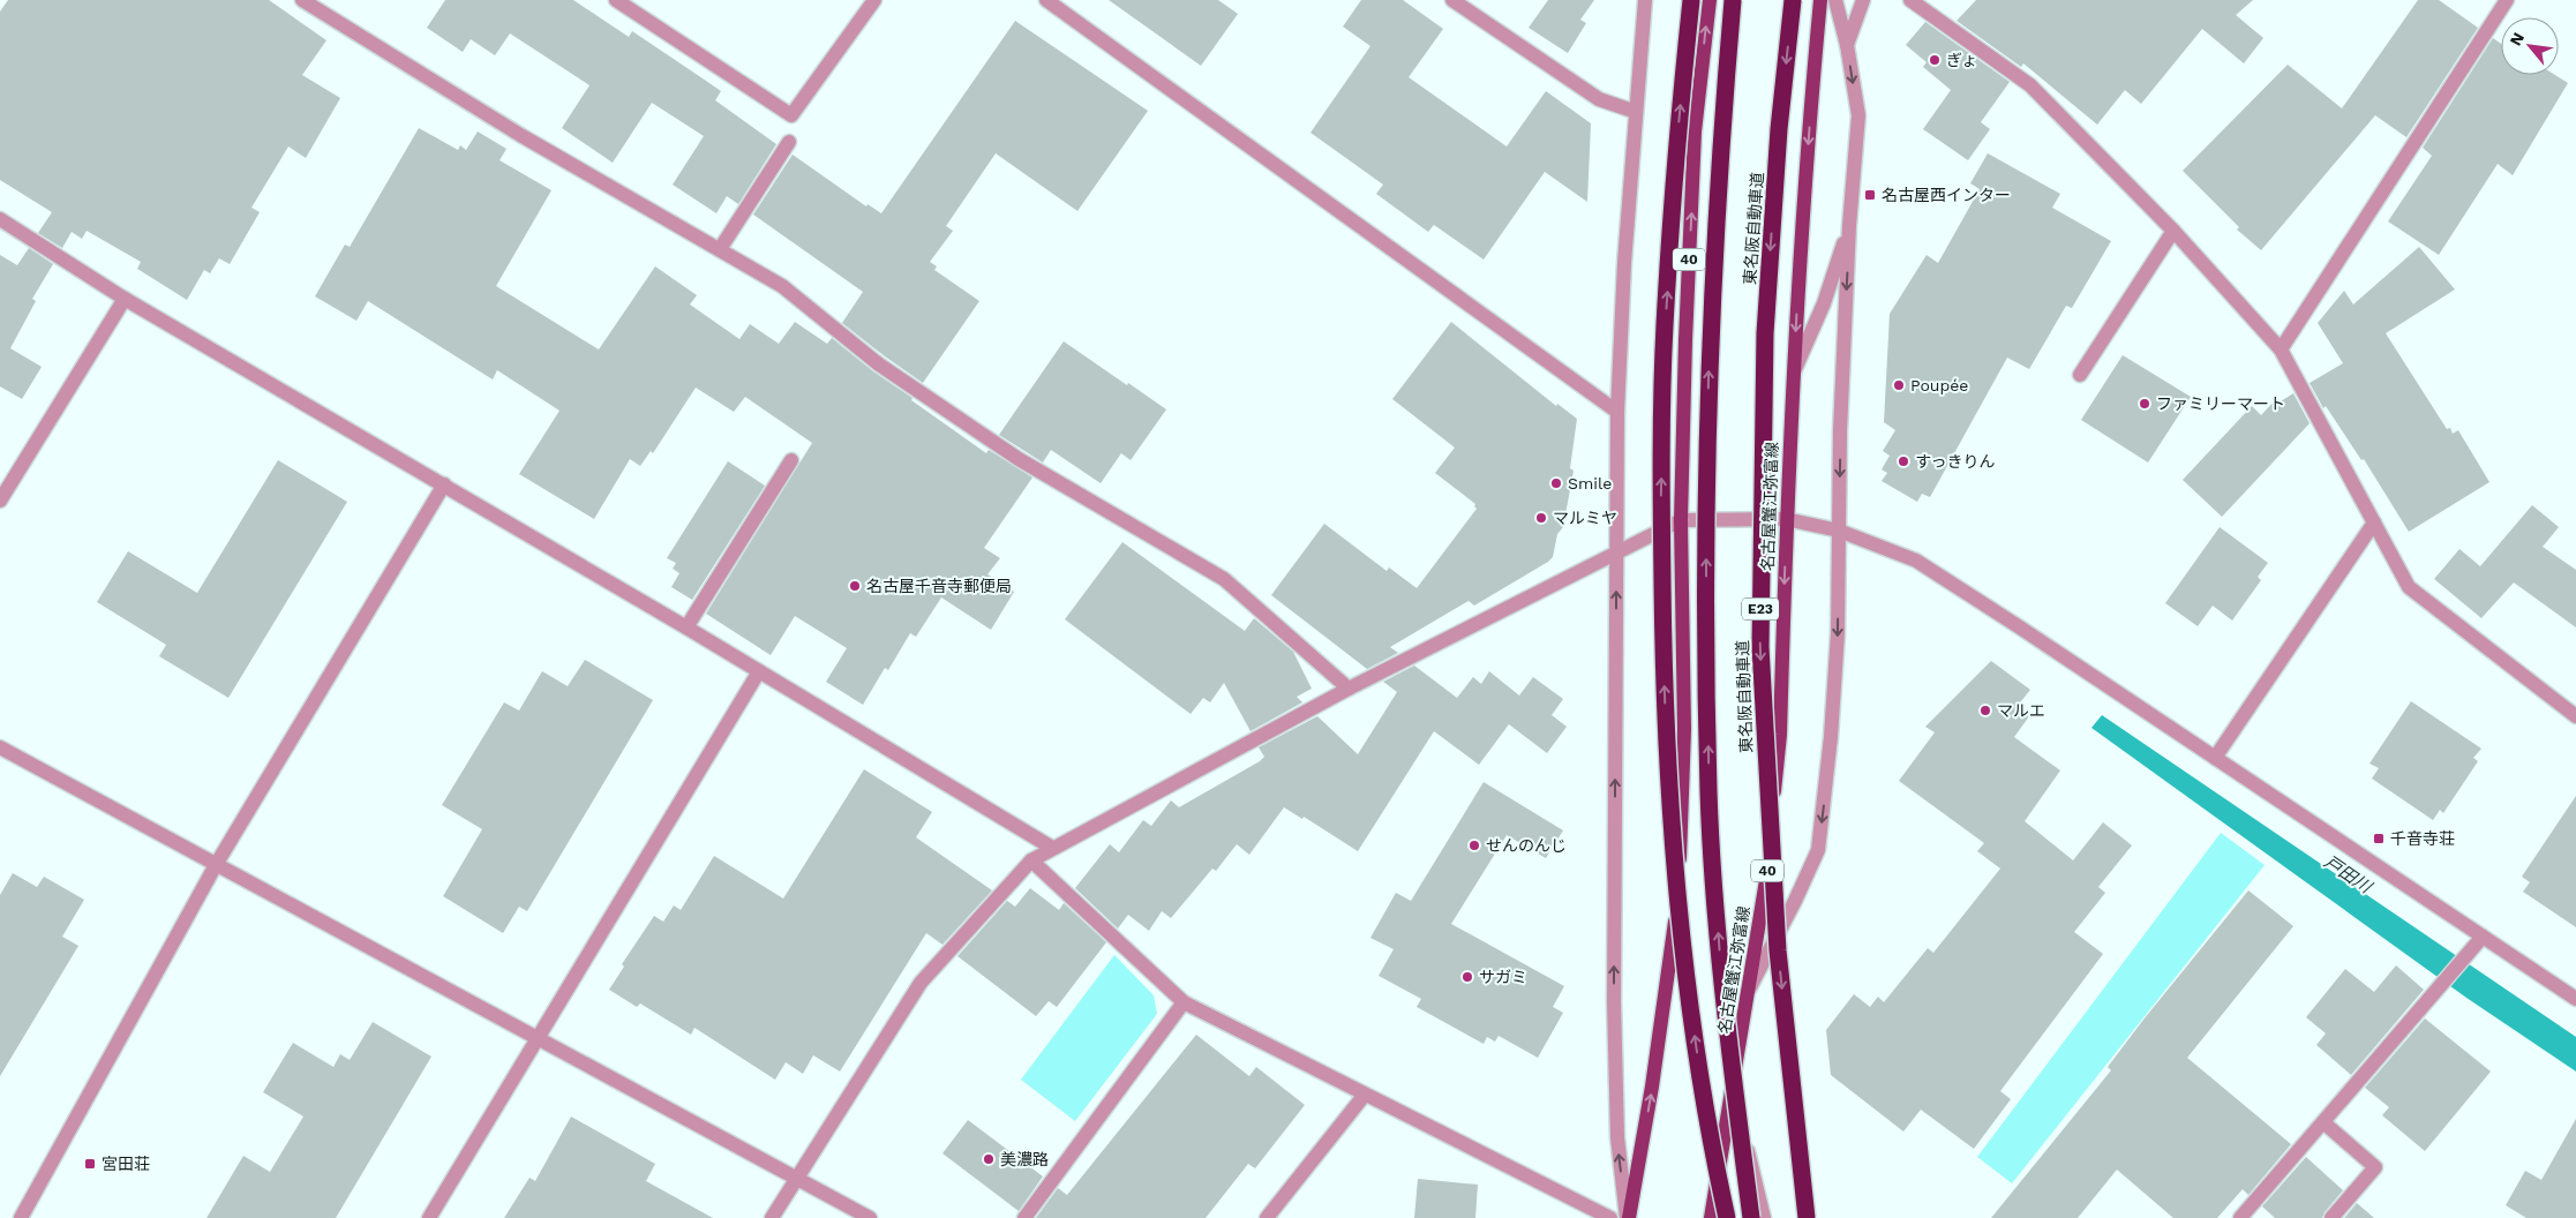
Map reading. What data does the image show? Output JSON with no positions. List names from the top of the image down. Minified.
{"streets":{"highway":["東名阪自動車道","E23"],"main road":["40","名古屋蟹江弥富線"]},"water":["戸田川"],"places":{"other":["ぎょ","Poupée","ファミリーマート","すっきりん","Smile","マルミヤ","名古屋千音寺郵便局","マルエ","せんのんじ","サガミ","美濃路"],"transit":["名古屋西インター","千音寺荘","宮田荘"]},"north":"top left"}
